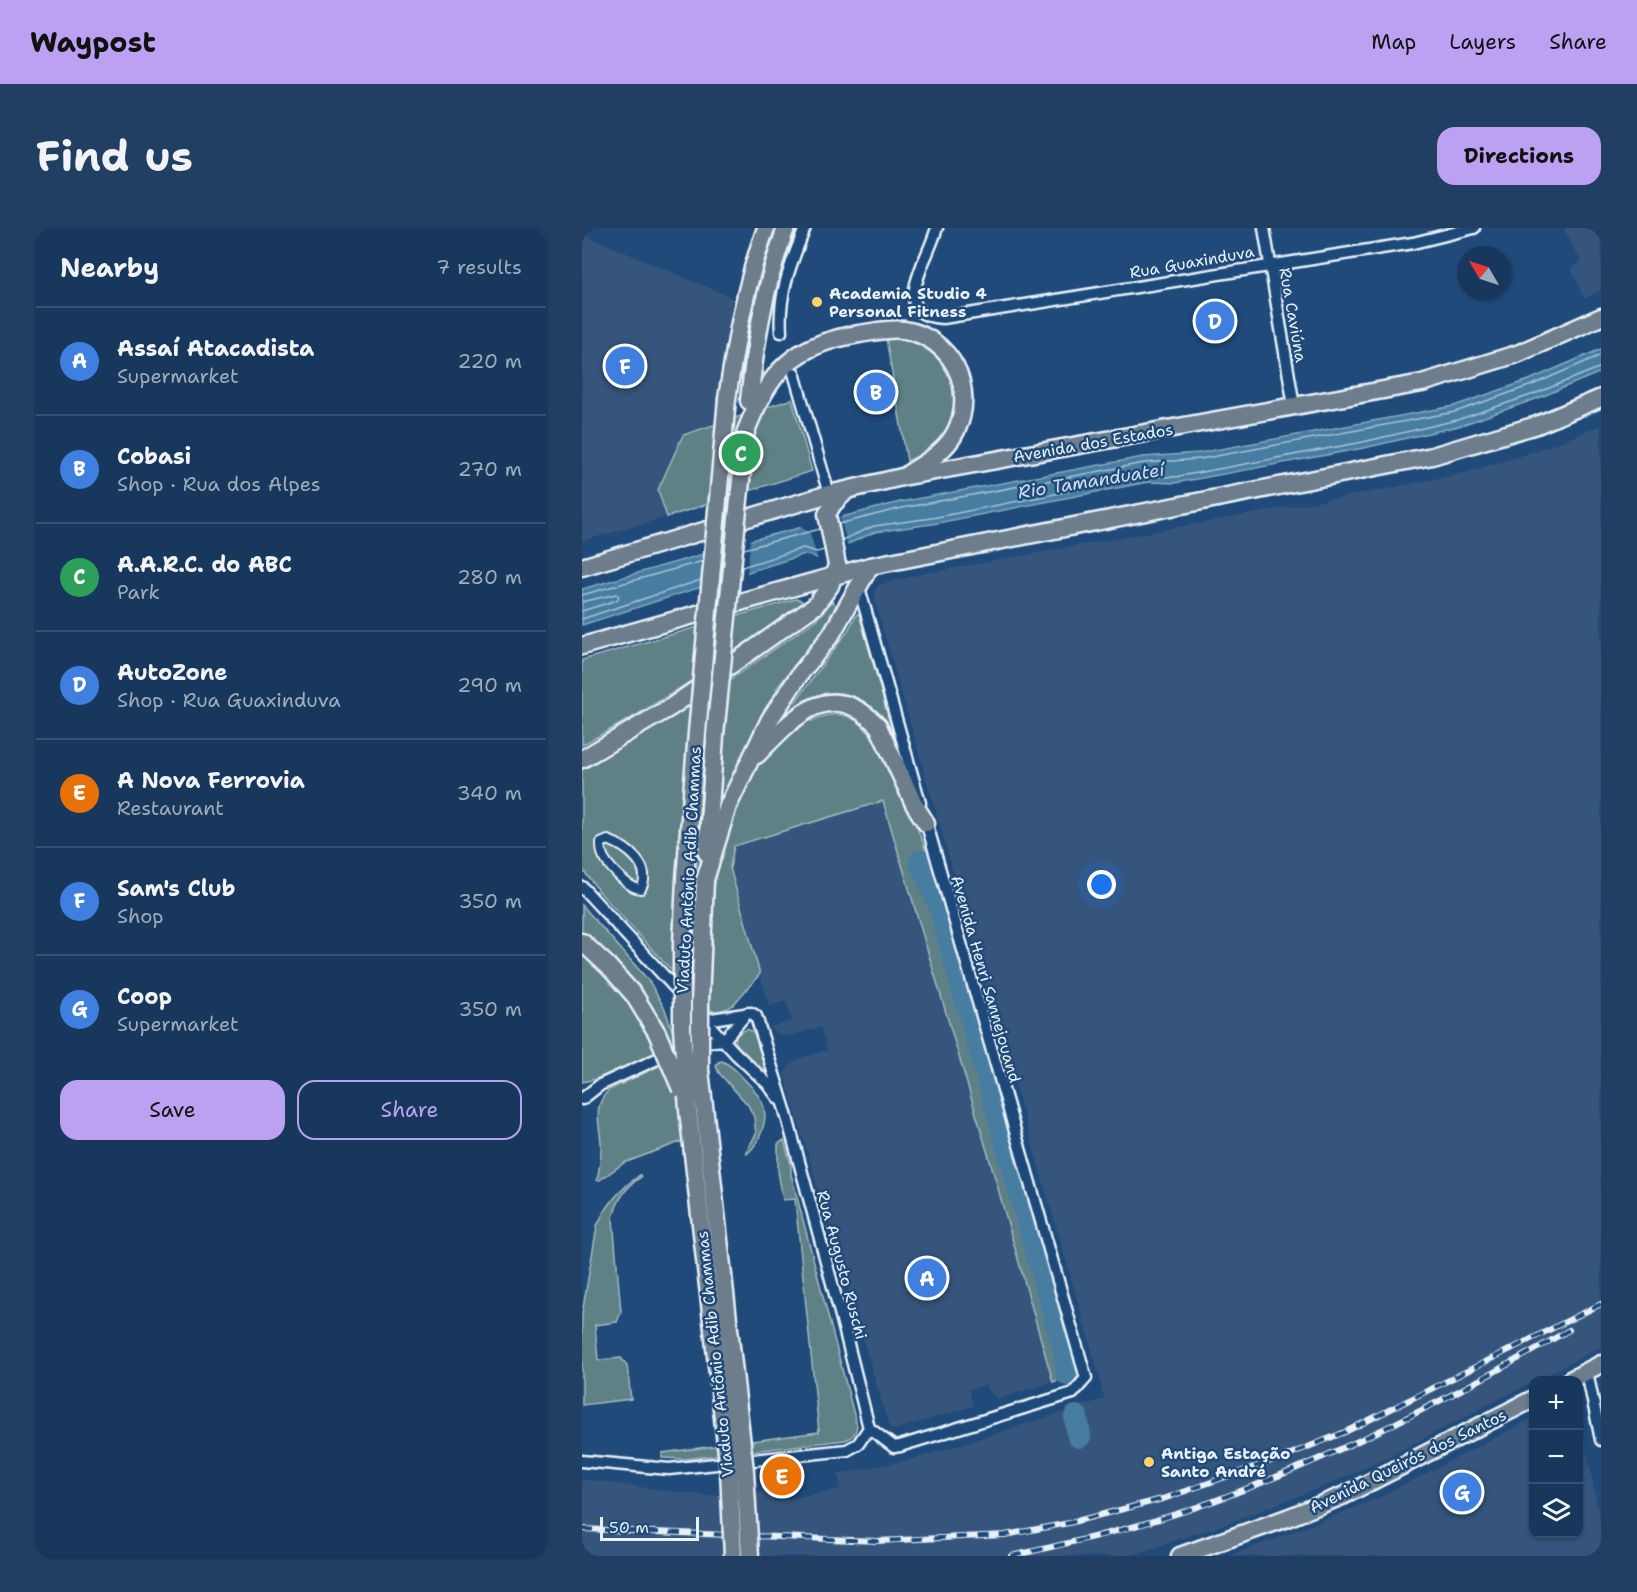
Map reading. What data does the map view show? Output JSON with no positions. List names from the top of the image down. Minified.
{"streets":{"main road":["Avenida dos Estados","Viaduto Antônio Adib Chammas","Avenida Queirós dos Santos"],"street":["Rua Guaxinduva","Rua Caviúna","Avenida Henri Sannejouand","Rua Augusto Ruschi"]},"crossings":[["Rua Guaxinduva","Rua Caviúna"],["Rua Caviúna","Avenida dos Estados"],["Avenida Henri Sannejouand","Rua Augusto Ruschi"]],"water":["Rio Tamanduateí"],"places":["Academia Studio 4 Personal Fitness","Antiga Estação Santo André"],"scale_bar":"50 m","north":"top left","page":{"header":"Waypost","nav":["Map","Layers","Share"],"buttons":["Directions",["Save","Share"]],"title":"Find us","heading":["Nearby","7 results"],"pins":["D","F","B","C","A","E","G"],"list":[{"mark":"A","name":"Assaí Atacadista","note":"Supermarket","value":"220 m"},{"mark":"B","name":"Cobasi","note":"Shop · Rua dos Alpes","value":"270 m"},{"mark":"C","name":"A.A.R.C. do ABC","note":"Park","value":"280 m"},{"mark":"D","name":"AutoZone","note":"Shop · Rua Guaxinduva","value":"290 m"},{"mark":"E","name":"A Nova Ferrovia","note":"Restaurant","value":"340 m"},{"mark":"F","name":"Sam's Club","note":"Shop","value":"350 m"},{"mark":"G","name":"Coop","note":"Supermarket","value":"350 m"}],"map_buttons":["+","−"],"scale":"50 m"}}
